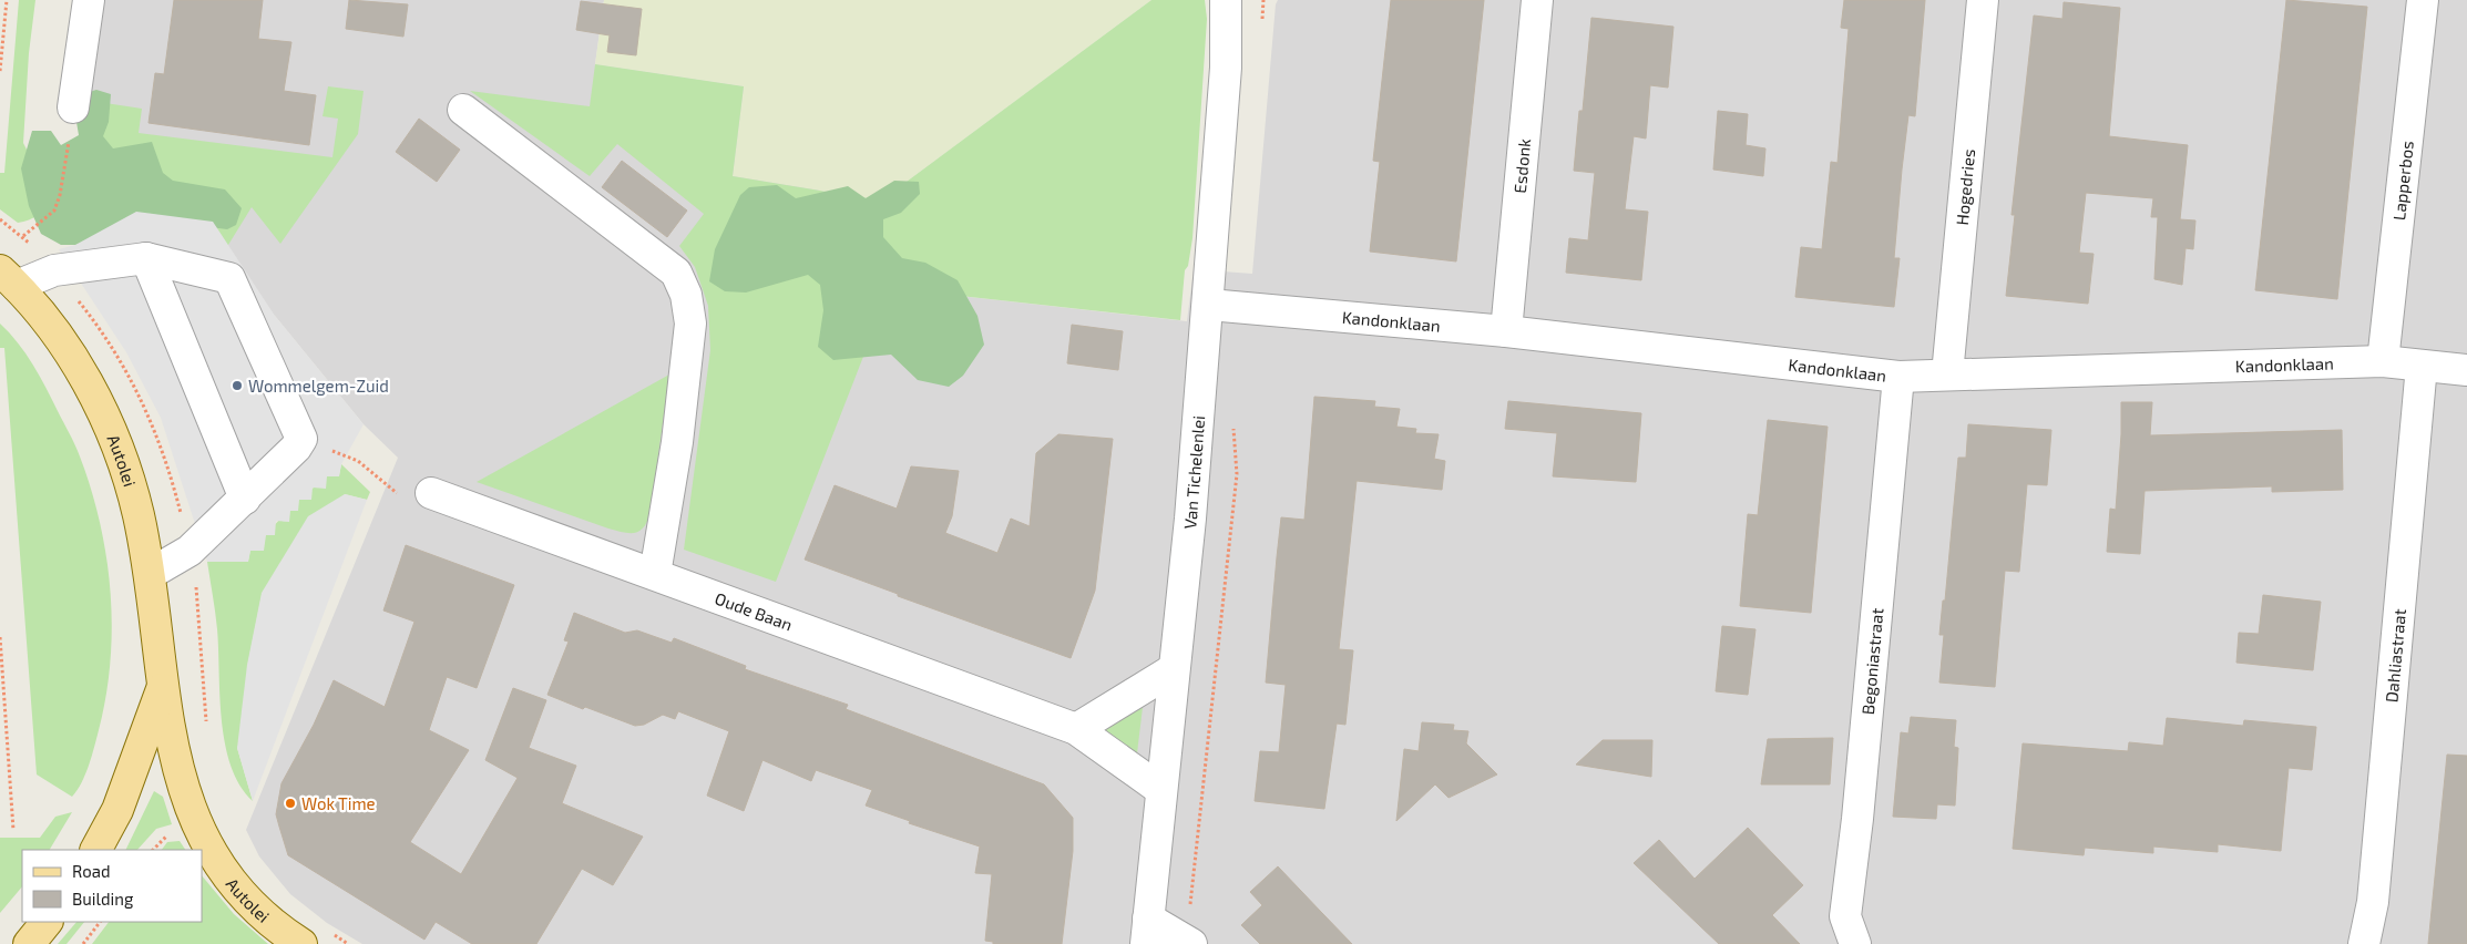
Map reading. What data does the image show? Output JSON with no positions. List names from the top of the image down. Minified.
{"streets":{"main road":["Autolei"],"street":["Esdonk","Lapperbos","Hogedries","Kandonklaan","Van Tichelenlei","Oude Baan","Dahliastraat","Begoniastraat"]},"crossings":[["Esdonk","Kandonklaan"],["Lapperbos","Kandonklaan"],["Hogedries","Kandonklaan"],["Kandonklaan","Van Tichelenlei"],["Kandonklaan","Dahliastraat"],["Kandonklaan","Begoniastraat"],["Van Tichelenlei","Oude Baan"]],"places":["Wommelgem-Zuid","Wok Time"],"legend":["Road","Building"]}
